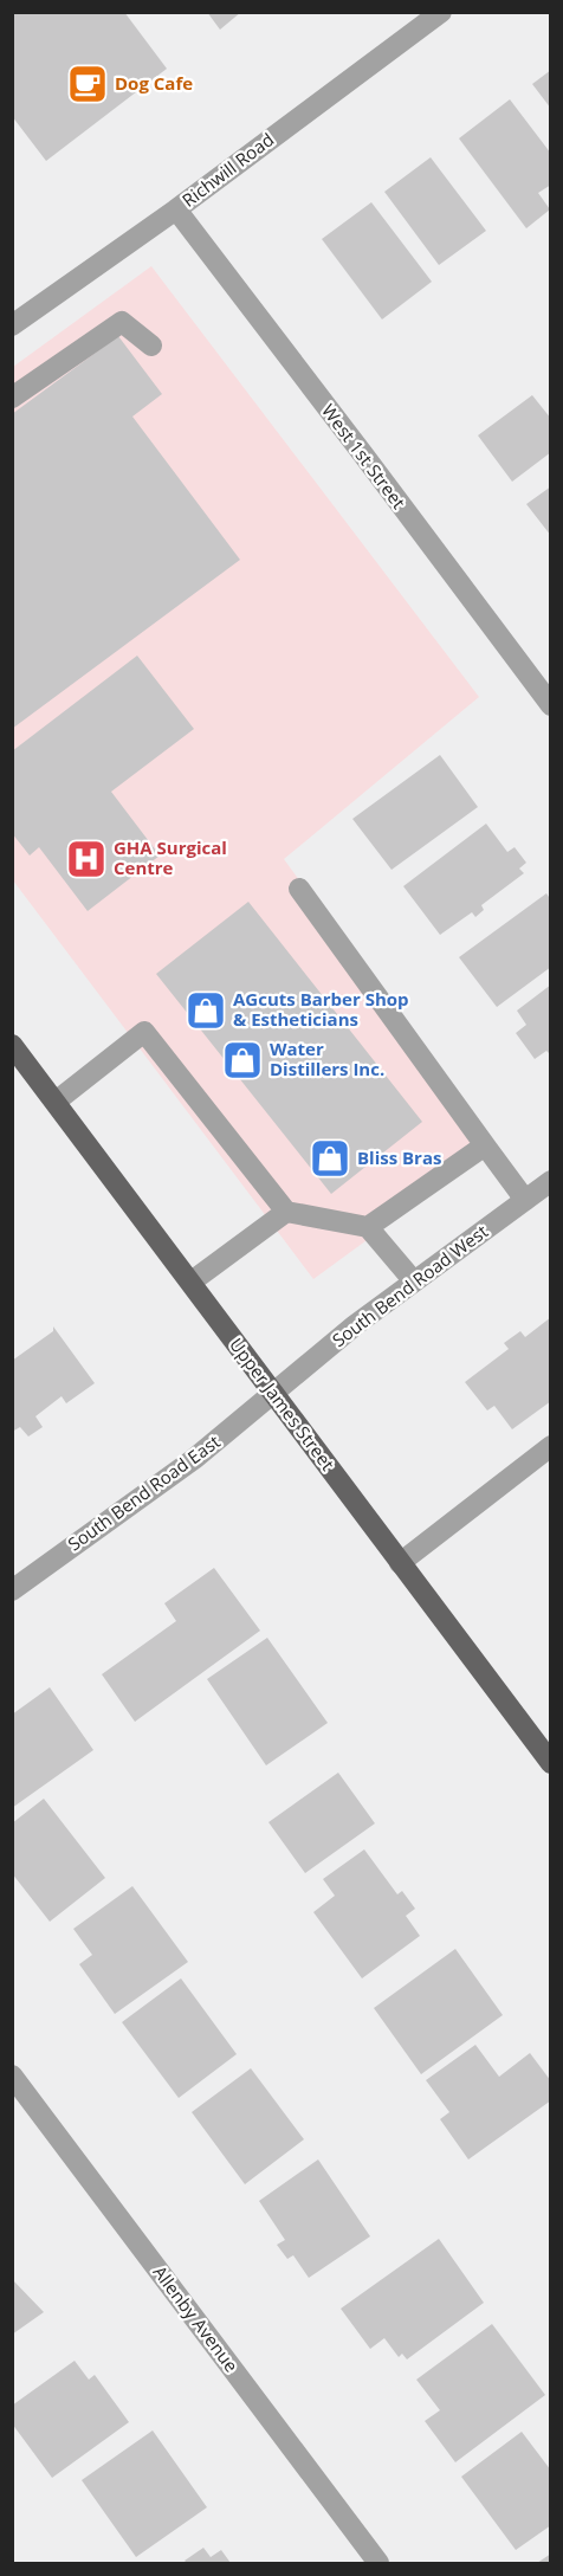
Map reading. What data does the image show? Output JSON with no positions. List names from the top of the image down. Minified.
{"streets":{"main road":["Upper James Street"],"street":["Richwill Road","West 1st Street","South Bend Road West","South Bend Road East","Allenby Avenue"]},"crossings":[["Richwill Road","West 1st Street"],["South Bend Road West","Upper James Street"],["South Bend Road West","South Bend Road East"],["Upper James Street","South Bend Road East"]],"places":{"cafe":["Dog Cafe"],"hospital":["GHA Surgical Centre"],"shop":["AGcuts Barber Shop & Estheticians","Water Distillers Inc.","Bliss Bras"]}}
